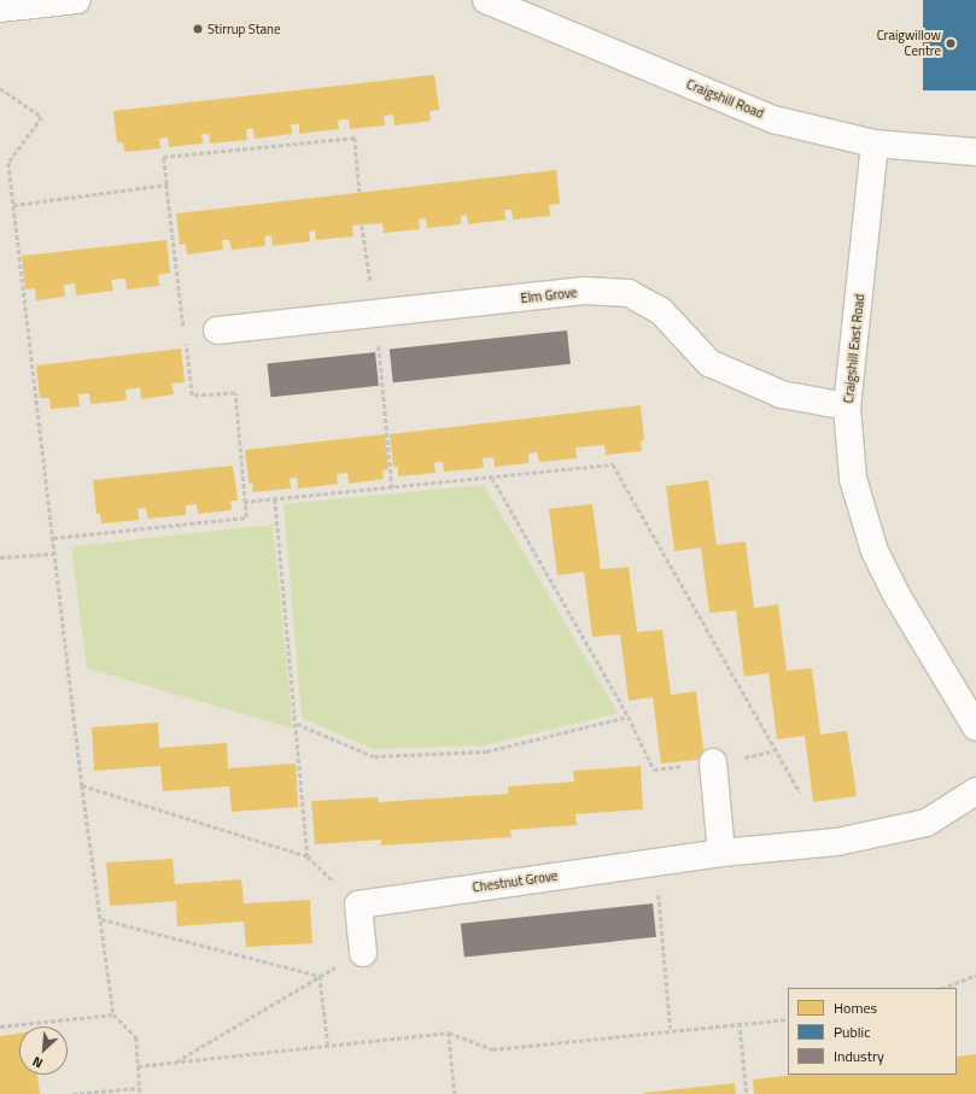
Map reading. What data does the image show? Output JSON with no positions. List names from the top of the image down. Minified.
{"streets":{"street":["Craigshill Road","Elm Grove","Craigshill East Road","Chestnut Grove"]},"crossings":[["Craigshill Road","Craigshill East Road"],["Elm Grove","Craigshill East Road"]],"places":["Stirrup Stane","Craigwillow Centre"],"legend":["Homes","Public","Industry"],"north":"bottom left"}
